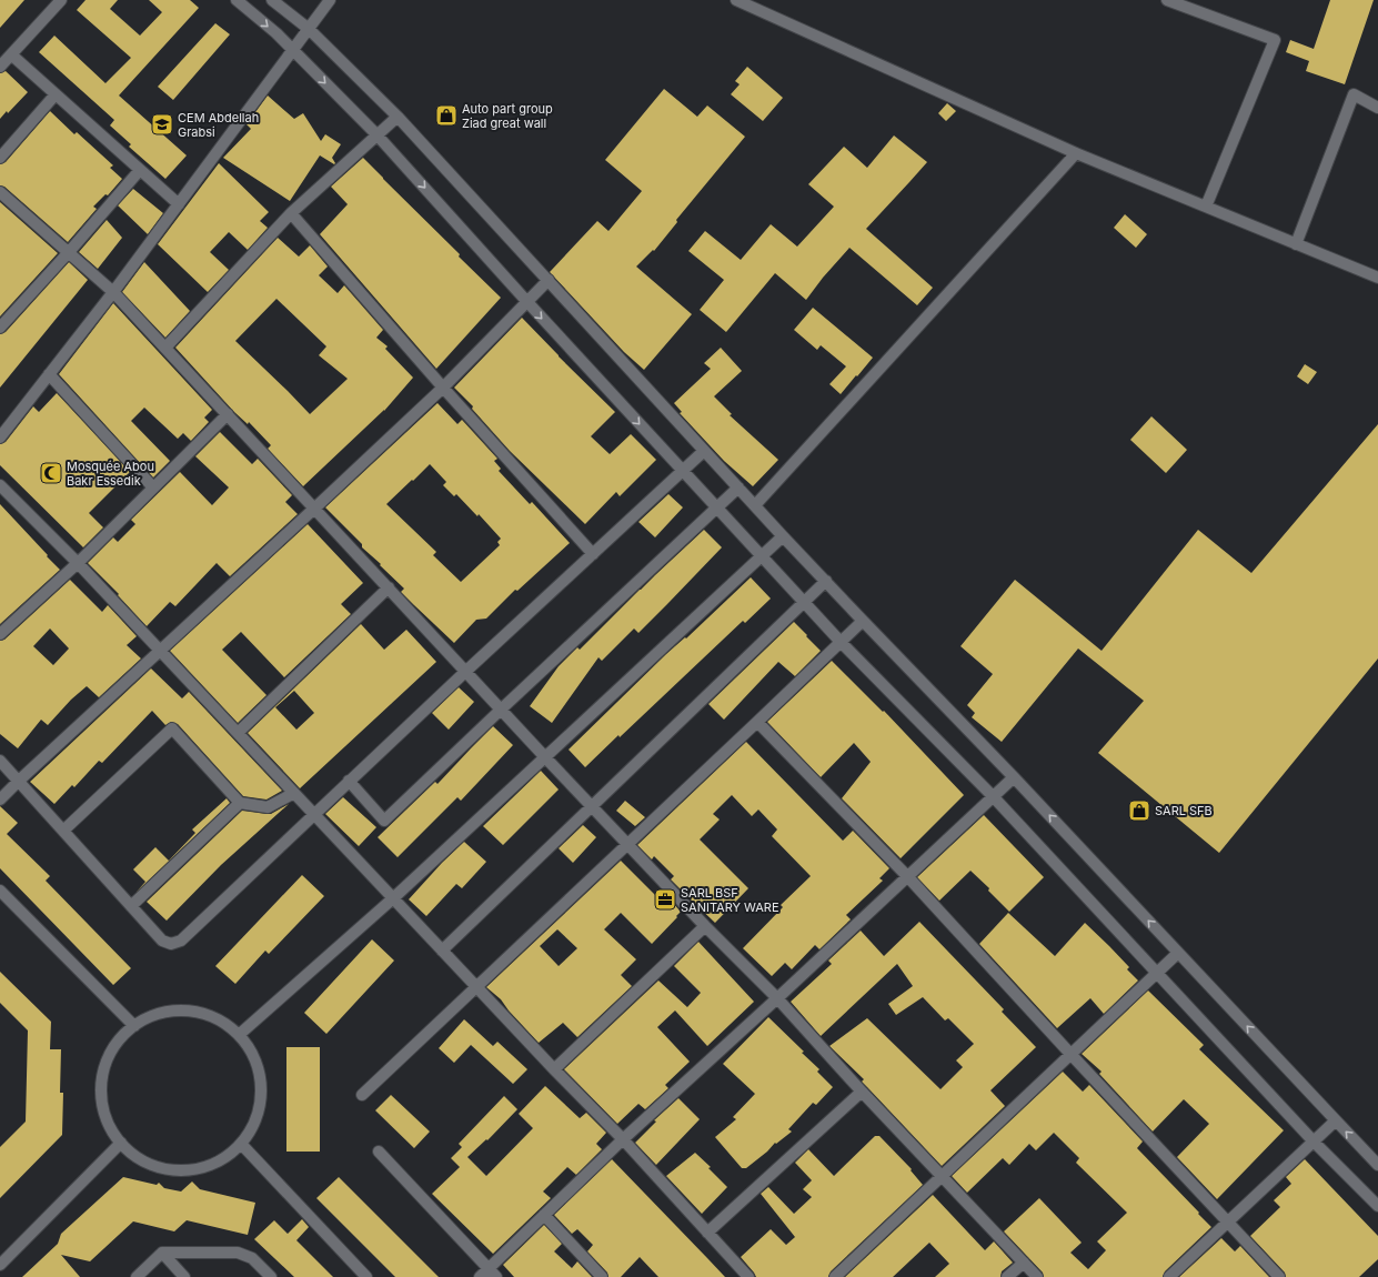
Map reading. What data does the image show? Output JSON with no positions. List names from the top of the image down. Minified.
{"places":{"shop":["Auto part group Ziad great wall","SARL SFB"],"school or university":["CEM Abdellah Grabsi"],"mosque":["Mosquée Abou Bakr Essedik"],"office":["SARL BSF SANITARY WARE"]}}
